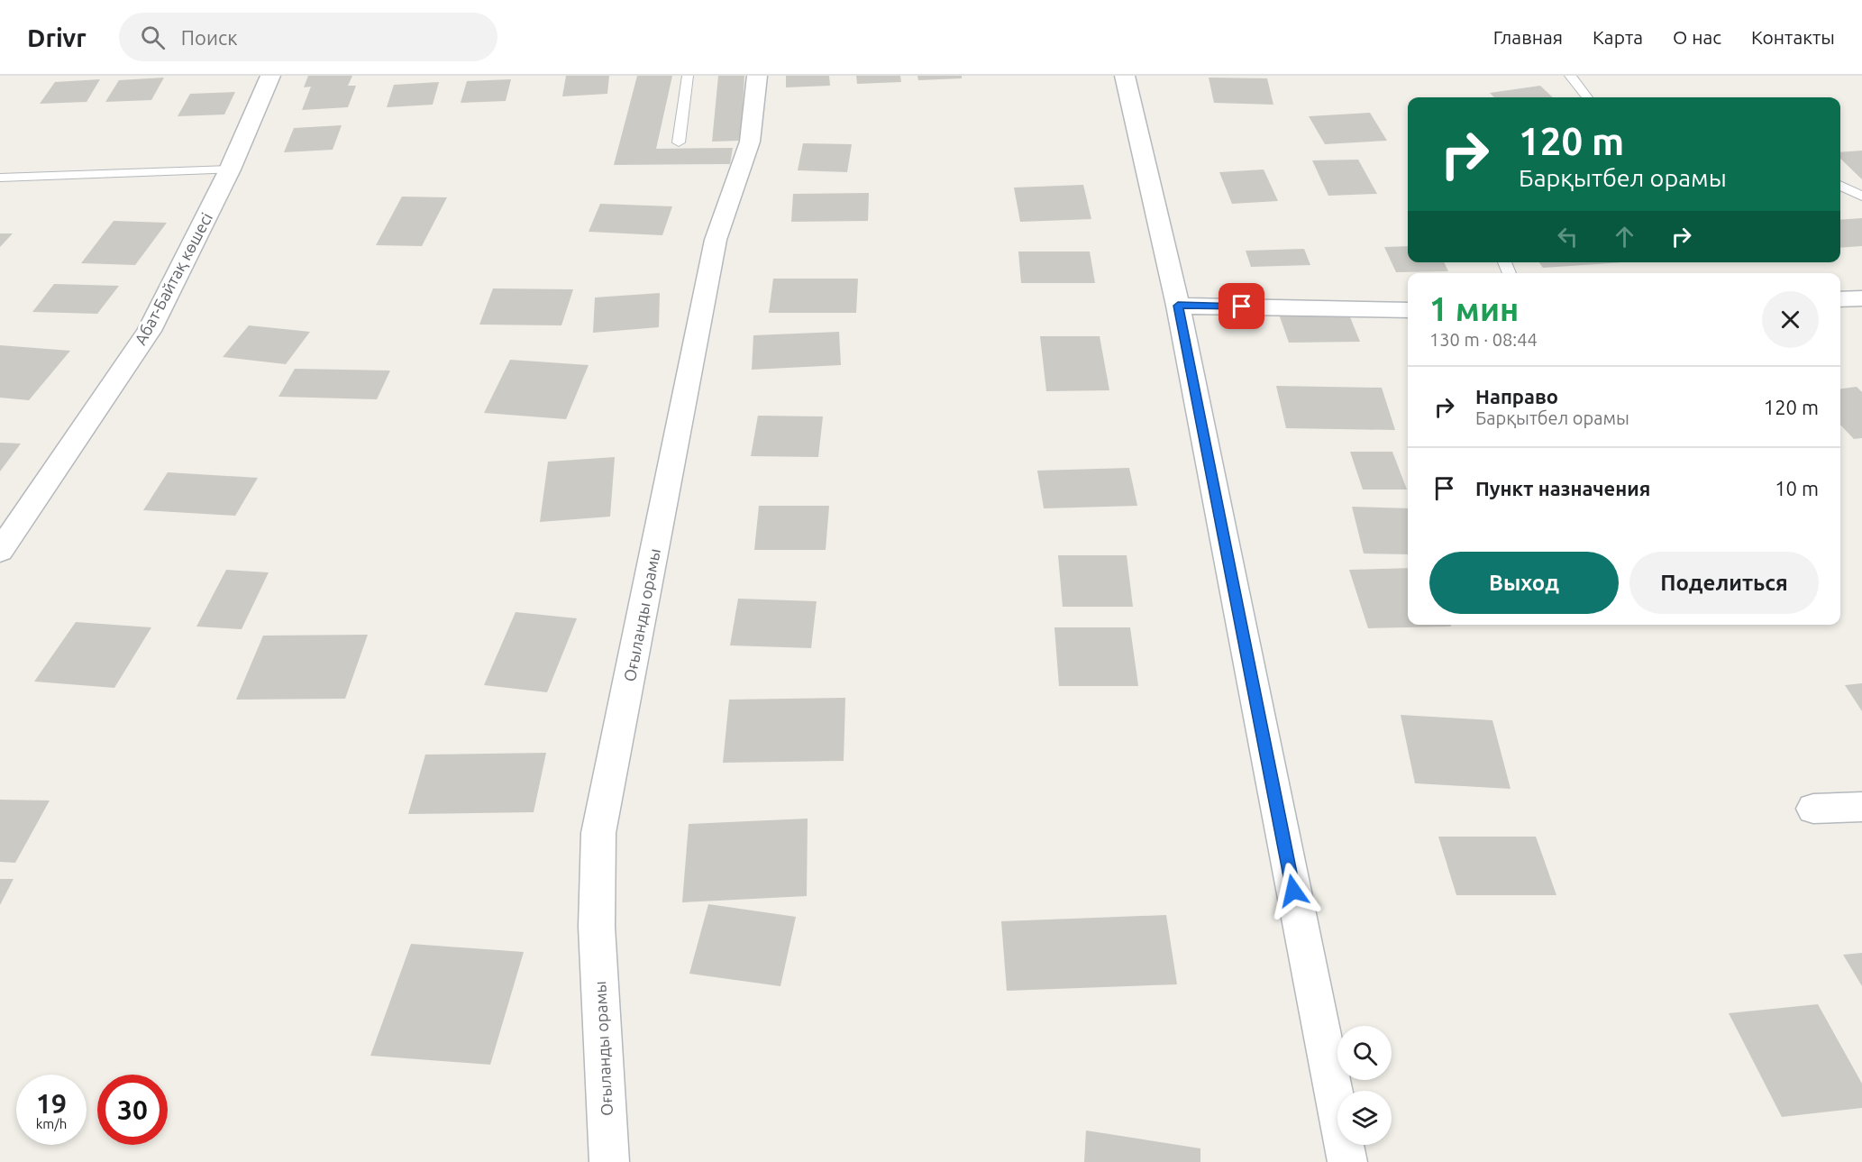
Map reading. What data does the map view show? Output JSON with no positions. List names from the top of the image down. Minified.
{"streets":{"street":["Абат-Байтақ көшесі","Оғыланды орамы"]},"page":{"header":"Drivr","search":"Поиск","nav":["Главная","Карта","О нас","Контакты"],"turn":["120 m","Барқытбел орамы"],"heading":["1 мин","130 m · 08:44"],"list":[{"name":"Направо","note":"Барқытбел орамы","value":"120 m"},{"name":"Пункт назначения","value":"10 m"}],"buttons":["Выход","Поделиться"],"speed":"19 km/h","limit":"30"}}
